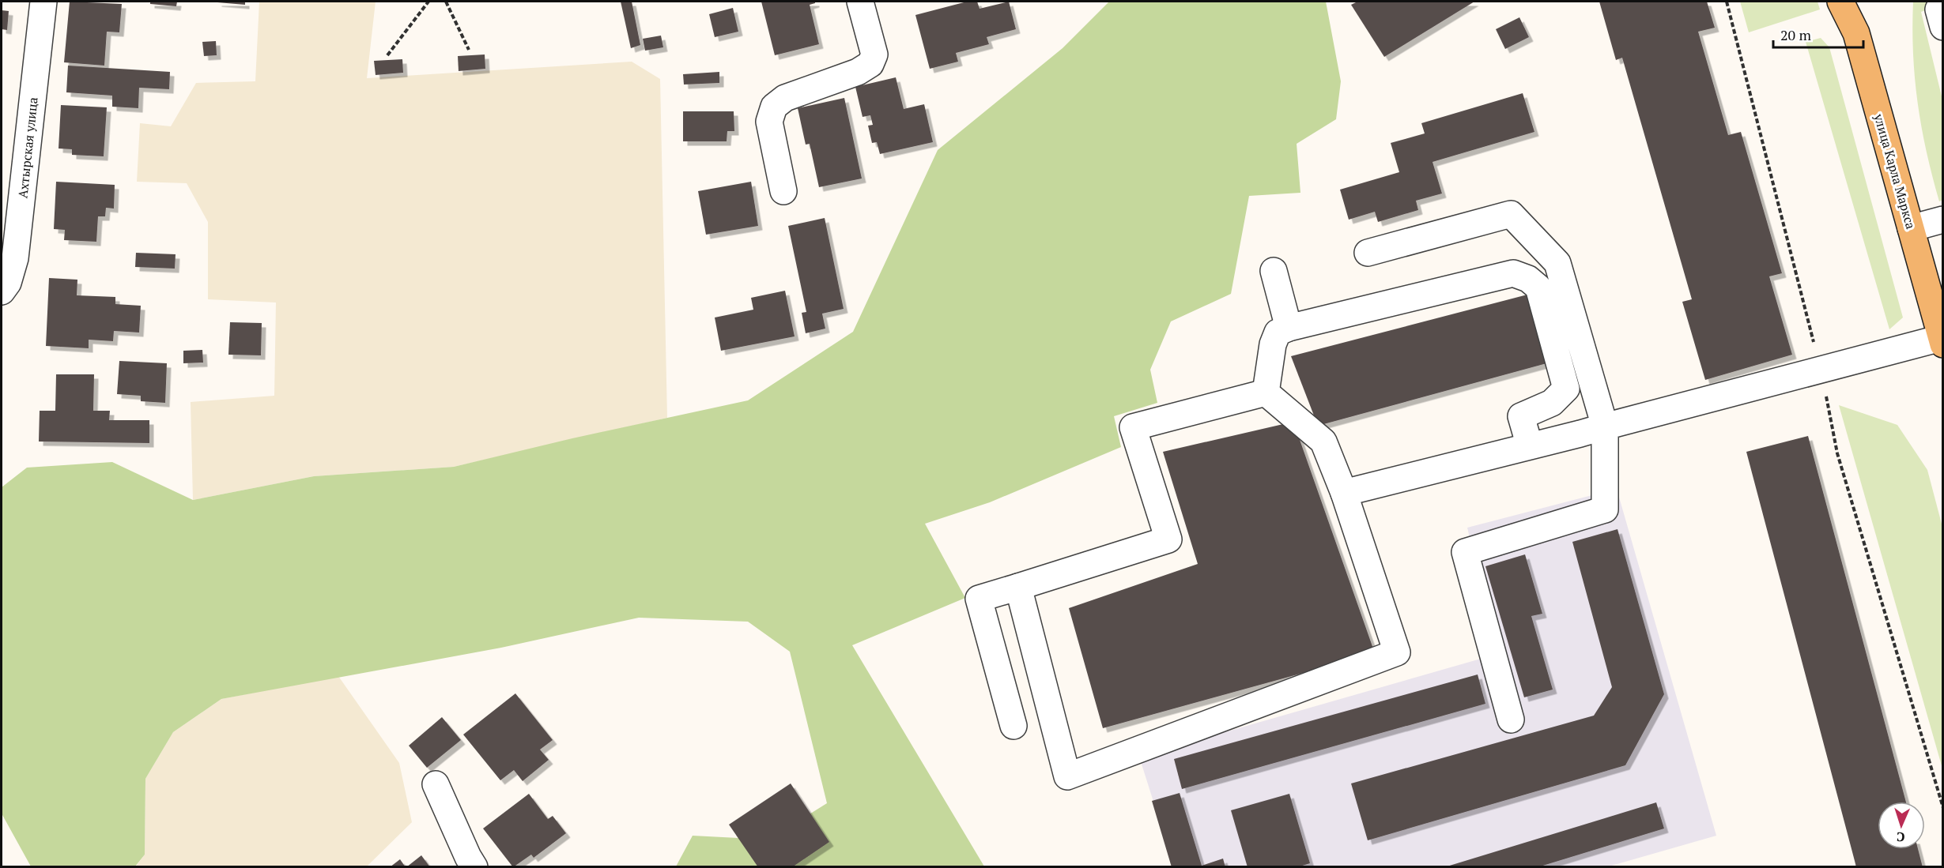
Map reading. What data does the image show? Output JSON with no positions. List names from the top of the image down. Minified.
{"streets":{"main road":["улица Карла Маркса"],"street":["Ахтырская улица"]},"scale_bar":"20 m","north":"bottom"}
